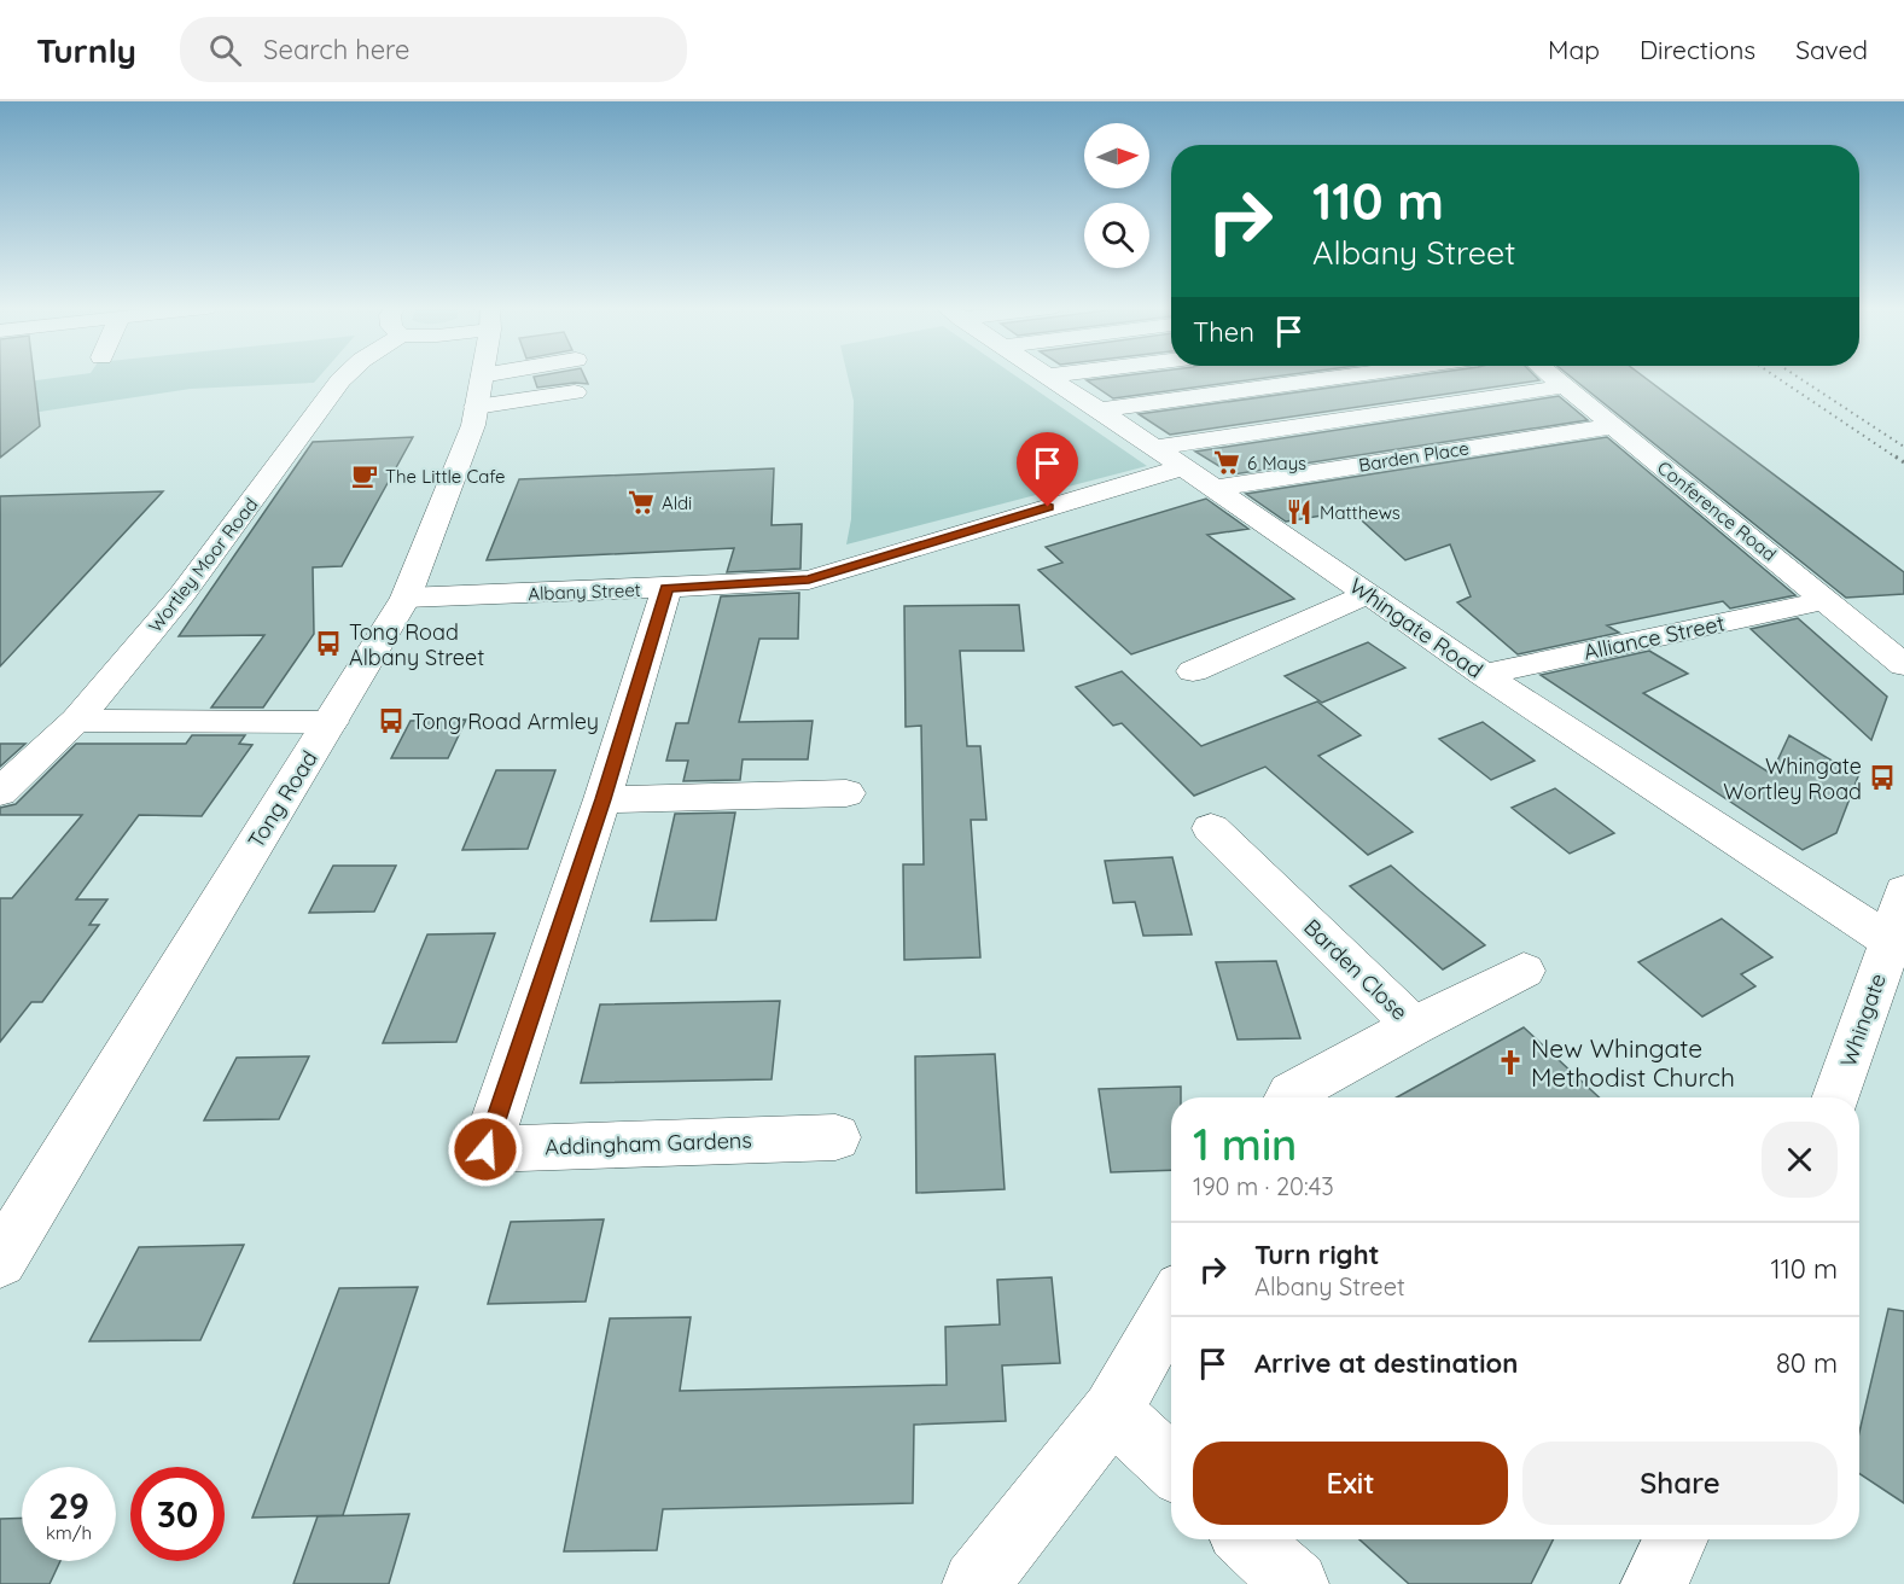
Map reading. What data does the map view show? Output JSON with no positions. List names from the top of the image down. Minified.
{"streets":{"street":["Barden Place","Conference Road","Wortley Moor Road","Albany Street","Whingate Road","Alliance Street","Tong Road","Barden Close","Whingate","Addingham Gardens"]},"crossings":[["Barden Place","Conference Road"],["Barden Place","Whingate Road"],["Conference Road","Alliance Street"],["Albany Street","Whingate Road"],["Albany Street","Tong Road"],["Albany Street","Addingham Gardens"],["Whingate Road","Alliance Street"],["Whingate Road","Whingate"]],"places":{"supermarket":["6 Mays","Aldi"],"cafe":["The Little Cafe"],"restaurant":["Matthews"],"bus stop":["Tong Road Albany Street","Tong Road Armley","Whingate Wortley Road"],"church":["New Whingate Methodist Church"]},"north":"right","page":{"header":"Turnly","search":"Search here","nav":["Map","Directions","Saved"],"turn":["110 m","Albany Street"],"then":"Then","heading":["1 min","190 m · 20:43"],"list":[{"name":"Turn right","note":"Albany Street","value":"110 m"},{"name":"Arrive at destination","value":"80 m"}],"buttons":["Exit","Share"],"speed":"29 km/h","limit":"30"}}
